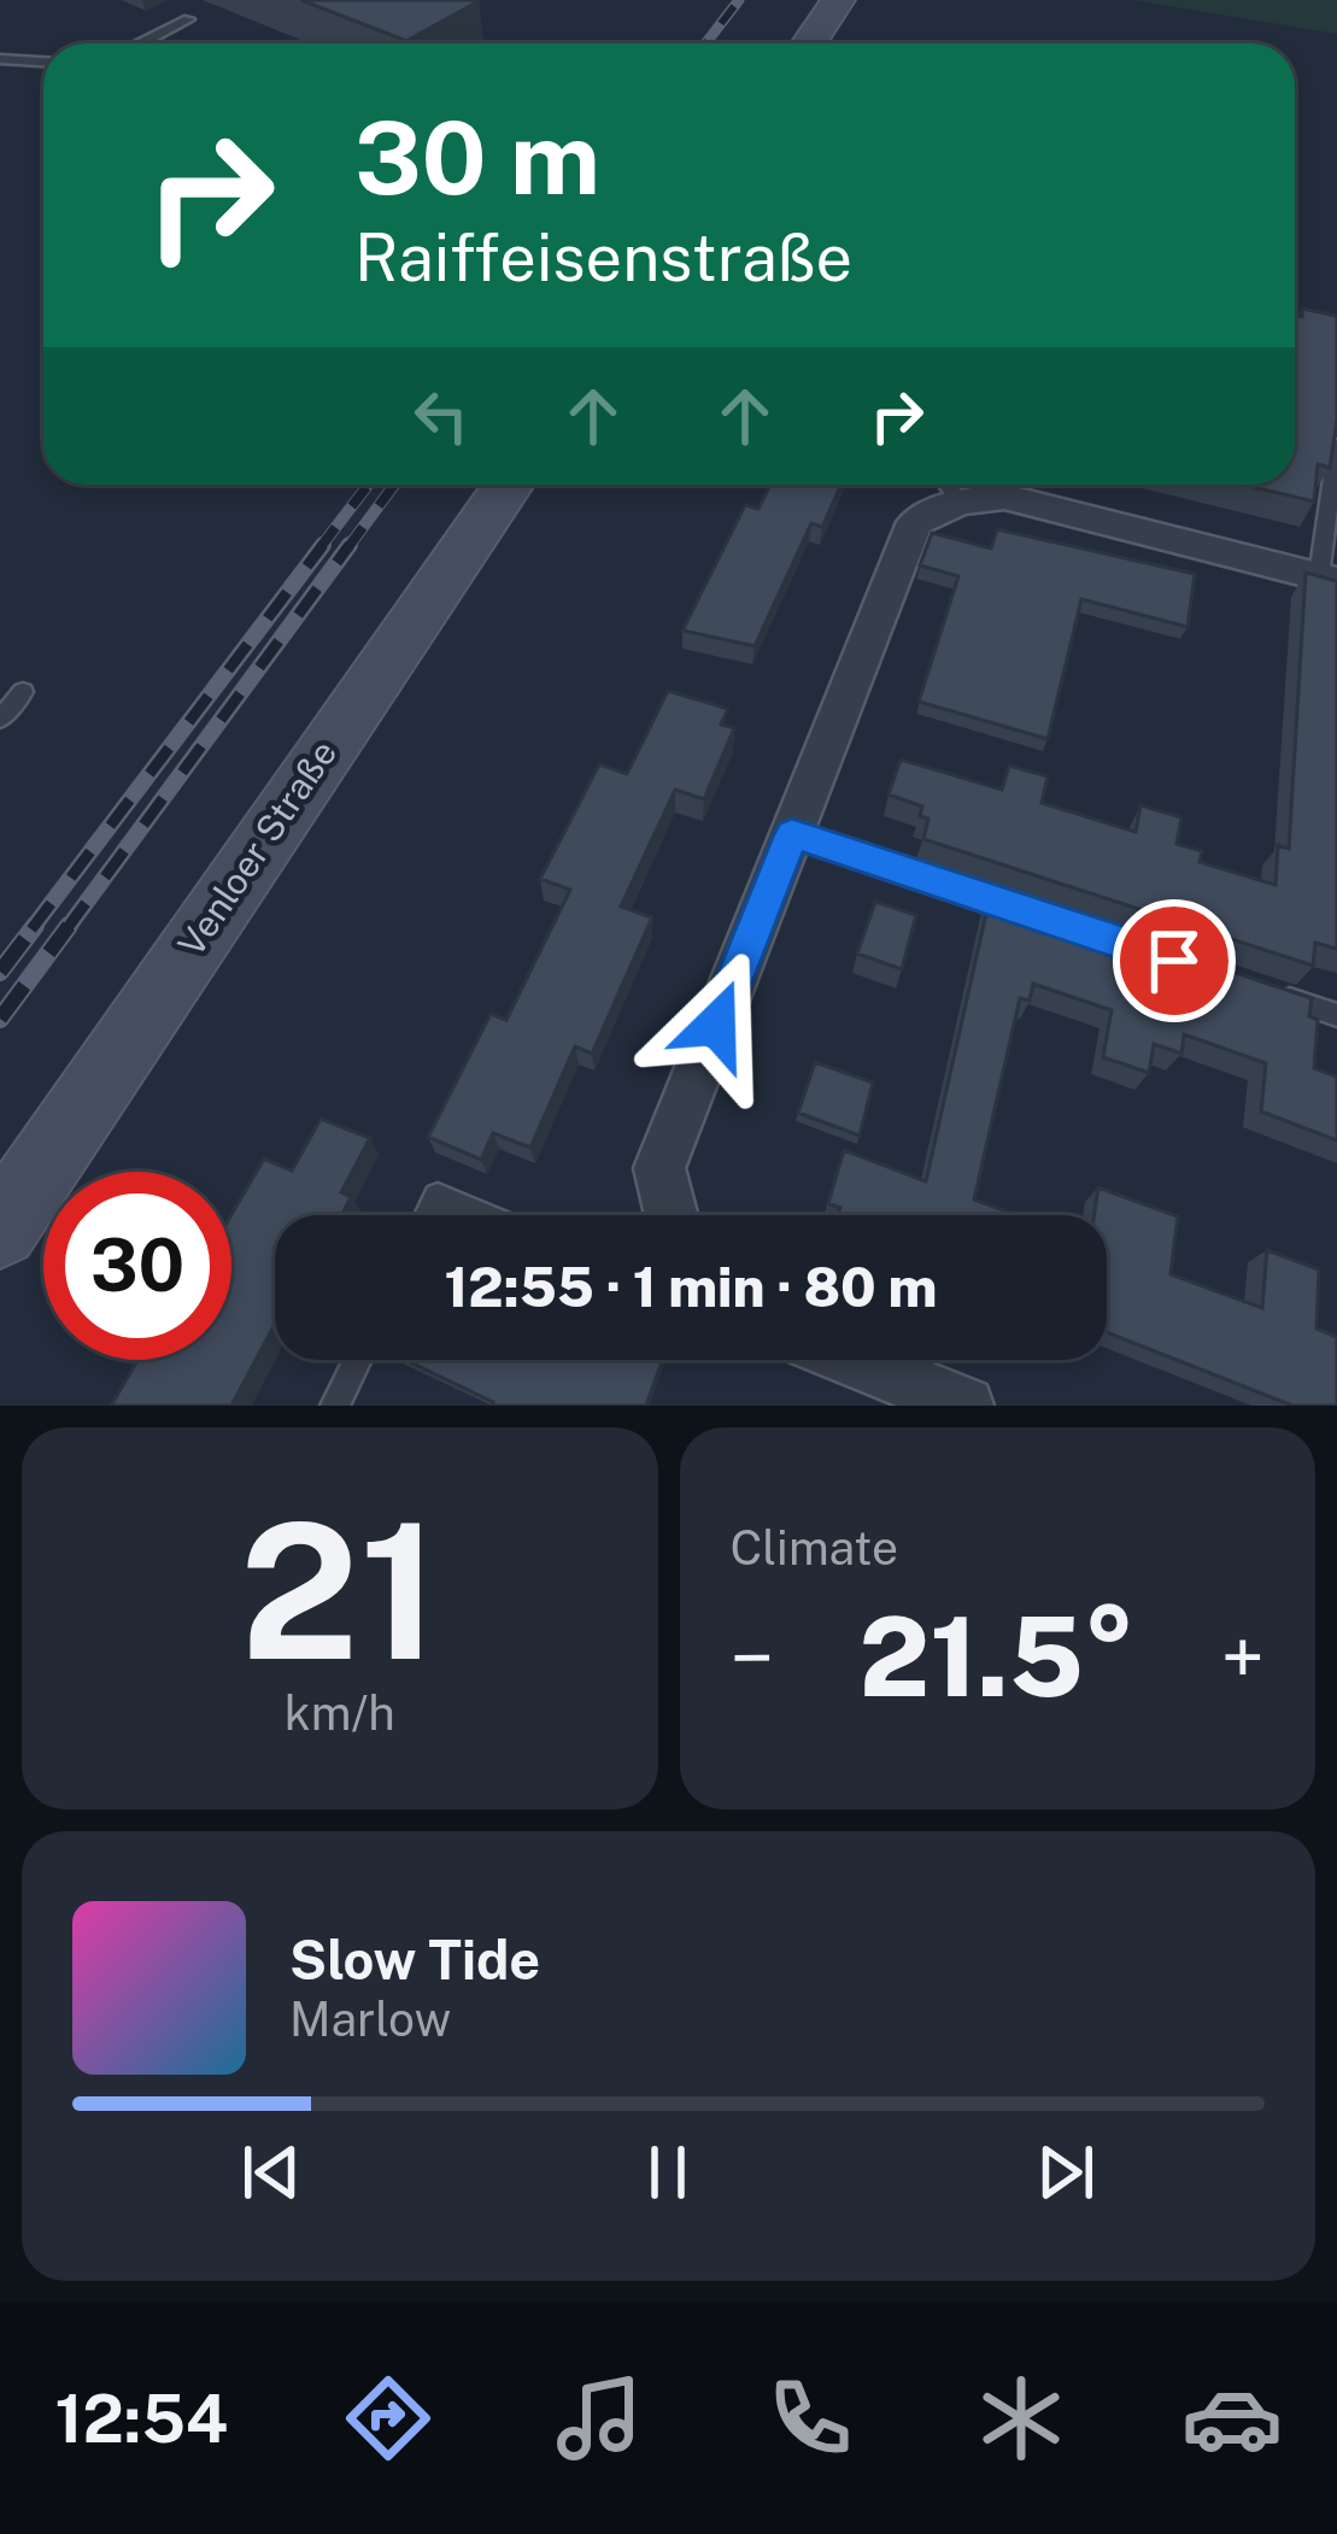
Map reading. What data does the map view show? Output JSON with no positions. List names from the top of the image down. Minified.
{"streets":{"street":["Venloer Straße"]},"page":{"turn":["30 m","Raiffeisenstraße"],"limit":"30","trip":"12:55 · 1 min · 80 m","tile":[["21","km/h"],"Climate"],"heat":["−","21.5°","+"],"song":["Slow Tide","Marlow"],"tabs":"12:54"}}
